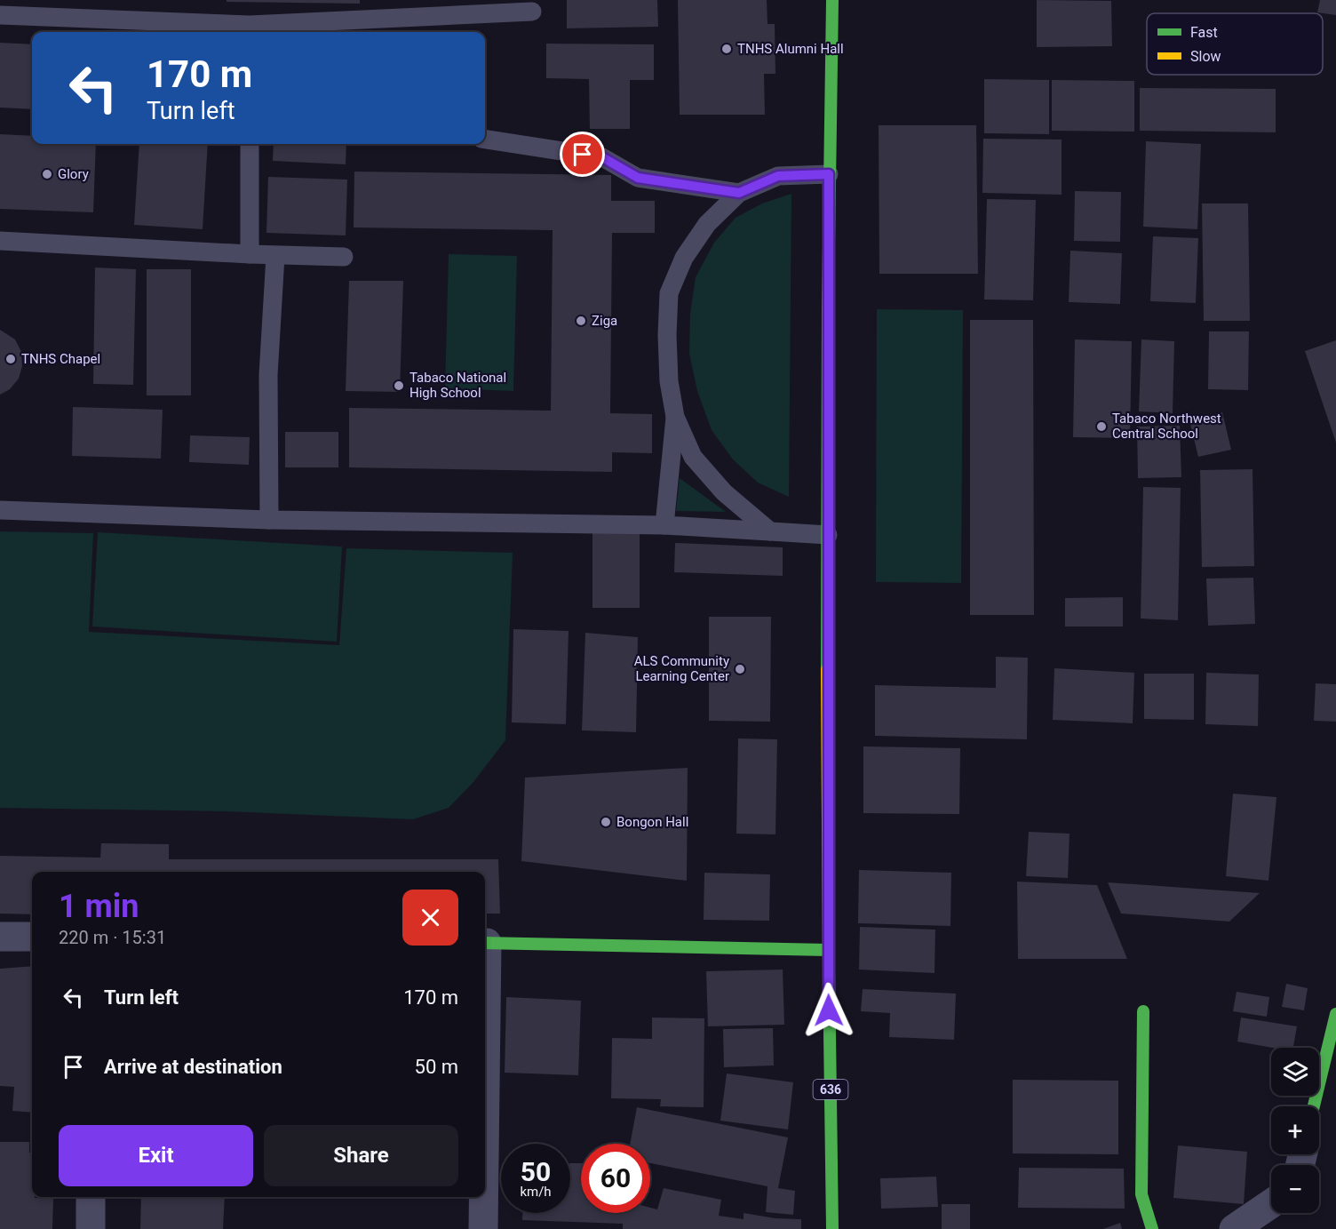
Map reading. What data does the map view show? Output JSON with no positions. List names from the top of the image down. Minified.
{"streets":{"main road":["636"]},"places":["TNHS Alumni Hall","Glory","Ziga","TNHS Chapel","Tabaco National High School","Tabaco Northwest Central School","ALS Community Learning Center","Bongon Hall"],"legend":["Fast","Slow"],"page":{"turn":["170 m","Turn left"],"heading":["1 min","220 m · 15:31"],"list":[{"name":"Turn left","value":"170 m"},{"name":"Arrive at destination","value":"50 m"}],"map_buttons":["+","−"],"buttons":["Exit","Share"],"speed":"50 km/h","limit":"60"}}
